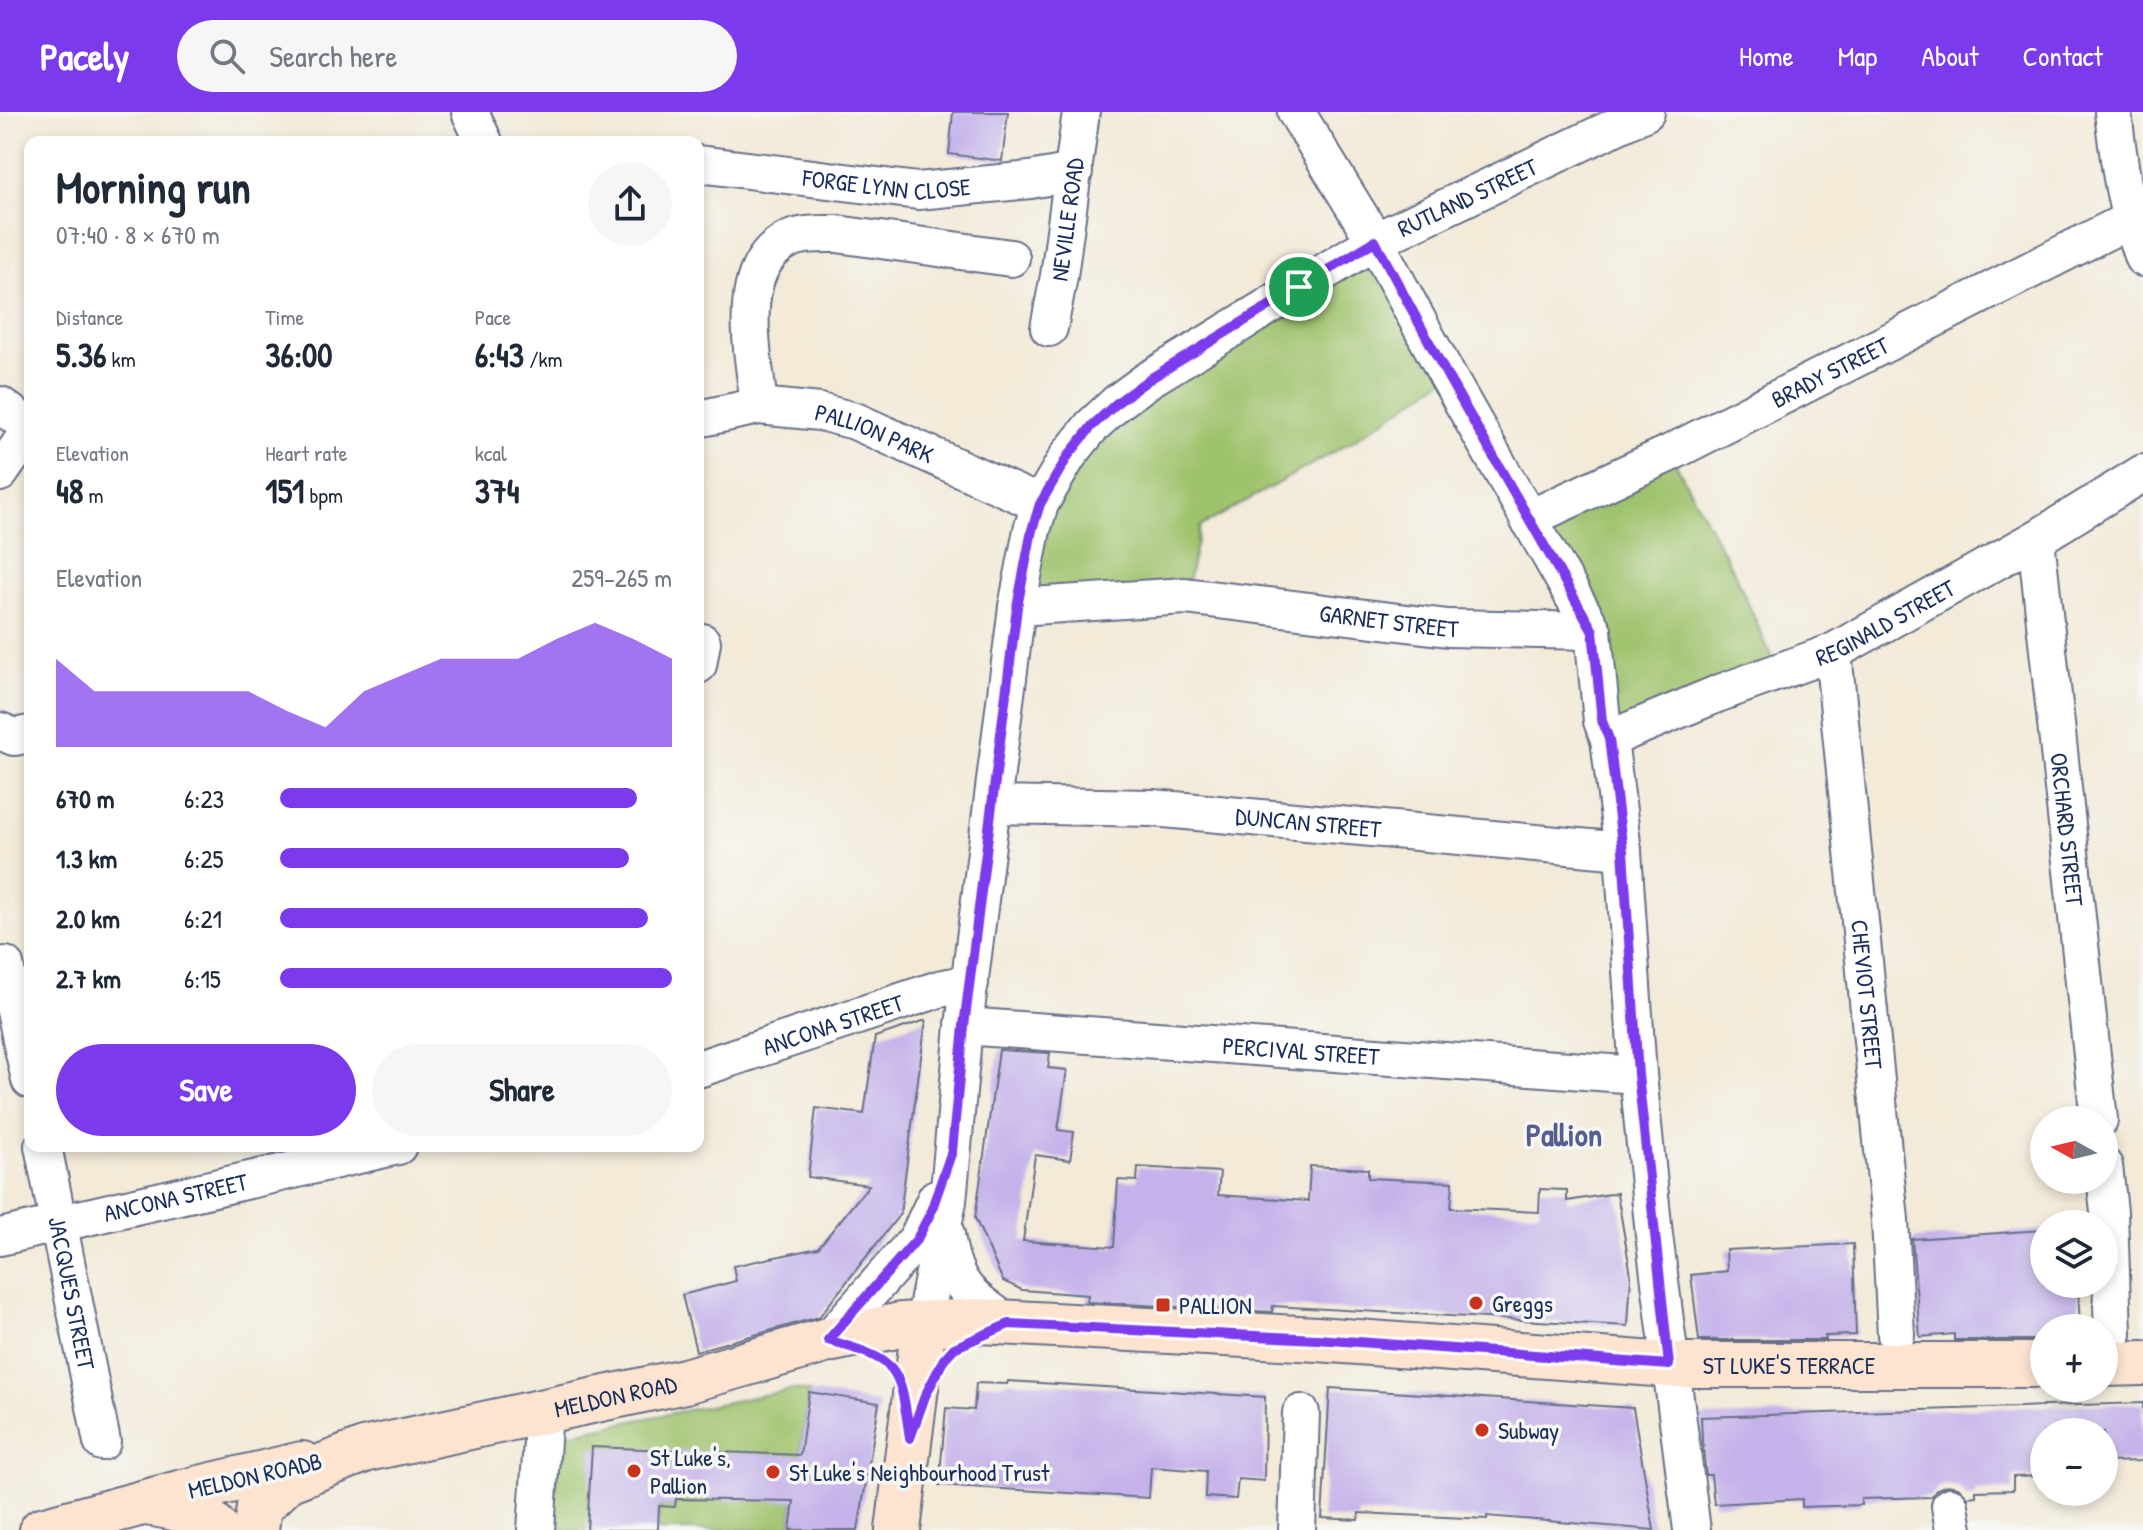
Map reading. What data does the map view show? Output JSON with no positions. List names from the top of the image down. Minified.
{"streets":{"street":["FORGE LYNN CLOSE","RUTLAND STREET","NEVILLE ROAD","BRADY STREET","PALLION PARK","GARNET STREET","REGINALD STREET","DUNCAN STREET","ORCHARD STREET","CHEVIOT STREET","ANCONA STREET","PERCIVAL STREET","JACQUES STREET","ST LUKE'S TERRACE","MELDON ROAD","MELDON ROADB"]},"crossings":[["FORGE LYNN CLOSE","NEVILLE ROAD"],["RUTLAND STREET","PALLION PARK"],["REGINALD STREET","ORCHARD STREET"],["REGINALD STREET","CHEVIOT STREET"],["ANCONA STREET","JACQUES STREET"],["ST LUKE'S TERRACE","MELDON ROAD"],["MELDON ROAD","MELDON ROADB"]],"districts":["Pallion"],"places":{"other":["Greggs","Subway","St Luke's, Pallion","St Luke's Neighbourhood Trust"],"transit":["PALLION"]},"north":"left","page":{"header":"Pacely","search":"Search here","nav":["Home","Map","About","Contact"],"heading":["Morning run","07:40 · 8 × 670 m"],"stats":[["Distance","5.36 km"],["Time","36:00"],["Pace","6:43 /km"],["Elevation","48 m"],["Heart rate","151 bpm"],["kcal","374"]],"chart":["Elevation","259–265 m"],"list":[{"name":"670 m","note":"6:23"},{"name":"1.3 km","note":"6:25"},{"name":"2.0 km","note":"6:21"},{"name":"2.7 km","note":"6:15"}],"buttons":["Save","Share"],"map_buttons":["+","−"]}}
